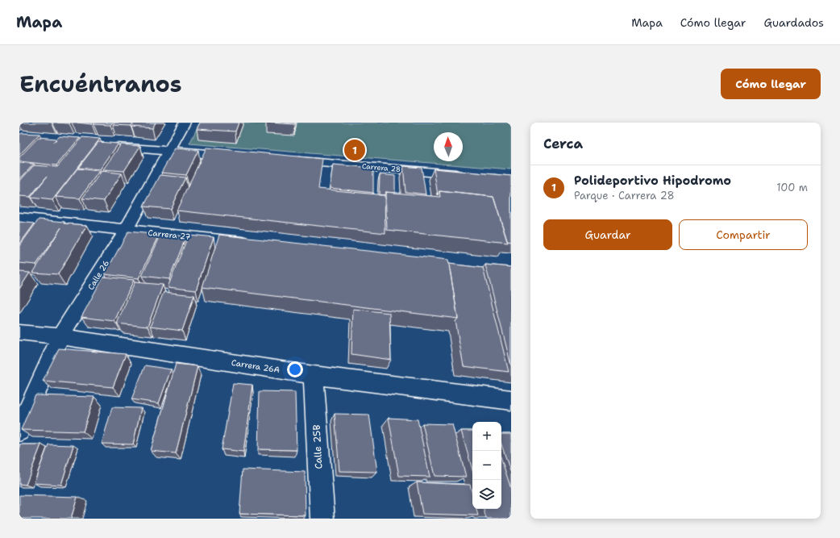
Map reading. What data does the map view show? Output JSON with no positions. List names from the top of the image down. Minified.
{"streets":{"street":["Carrera 28","Carrera 27","Calle 26","Carrera 26A","Calle 25B"]},"crossings":[["Carrera 27","Calle 26"],["Calle 26","Carrera 26A"],["Carrera 26A","Calle 25B"]],"north":"top","page":{"header":"Mapa","nav":["Mapa","Cómo llegar","Guardados"],"title":"Encuéntranos","buttons":["Cómo llegar",["Guardar","Compartir"]],"heading":"Cerca","pins":"1","list":[{"mark":"1","name":"Polideportivo Hipodromo","note":"Parque · Carrera 28","value":"100 m"}],"map_buttons":["+","−"]}}
